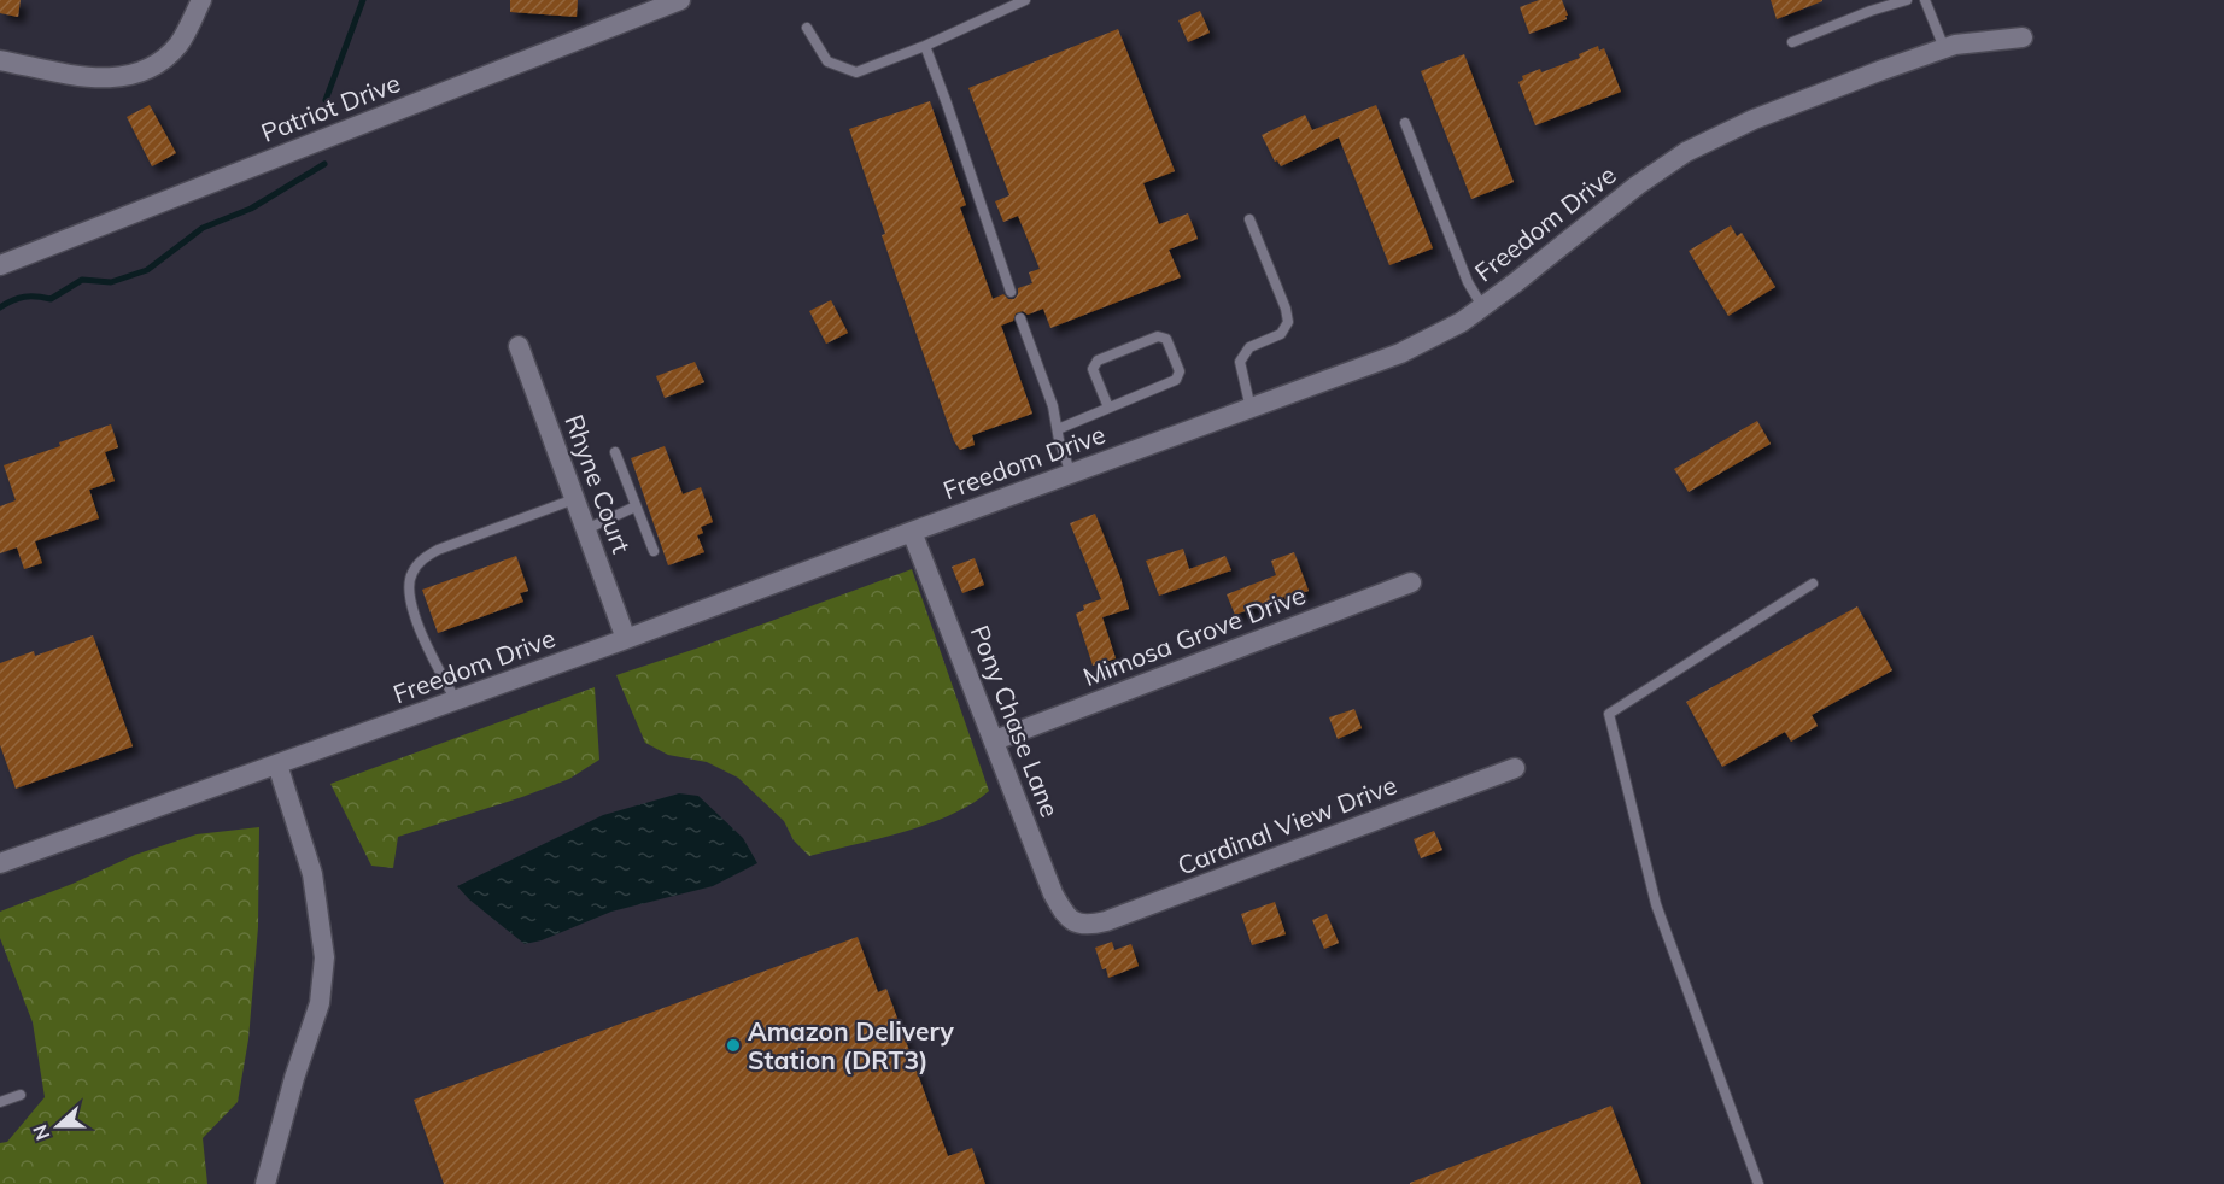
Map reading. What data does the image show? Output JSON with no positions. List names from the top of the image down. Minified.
{"streets":{"street":["Patriot Drive","Freedom Drive","Rhyne Court","Mimosa Grove Drive","Pony Chase Lane","Cardinal View Drive"]},"crossings":[["Freedom Drive","Rhyne Court"],["Freedom Drive","Pony Chase Lane"],["Mimosa Grove Drive","Pony Chase Lane"],["Pony Chase Lane","Cardinal View Drive"]],"places":["Amazon Delivery Station (DRT3)"],"north":"left"}
